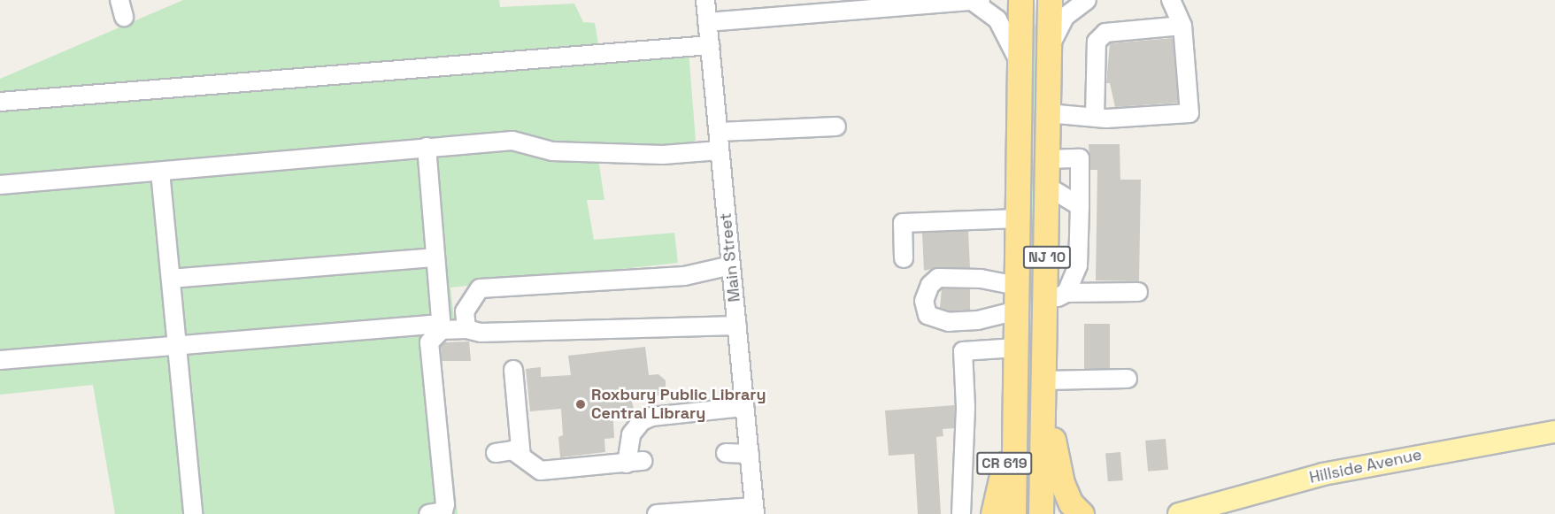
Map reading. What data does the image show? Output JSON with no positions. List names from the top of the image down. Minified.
{"streets":{"highway":["NJ 10","CR 619"],"main road":["Hillside Avenue"],"street":["Main Street"]},"crossings":[["NJ 10","CR 619"]],"places":["Roxbury Public Library Central Library"]}
